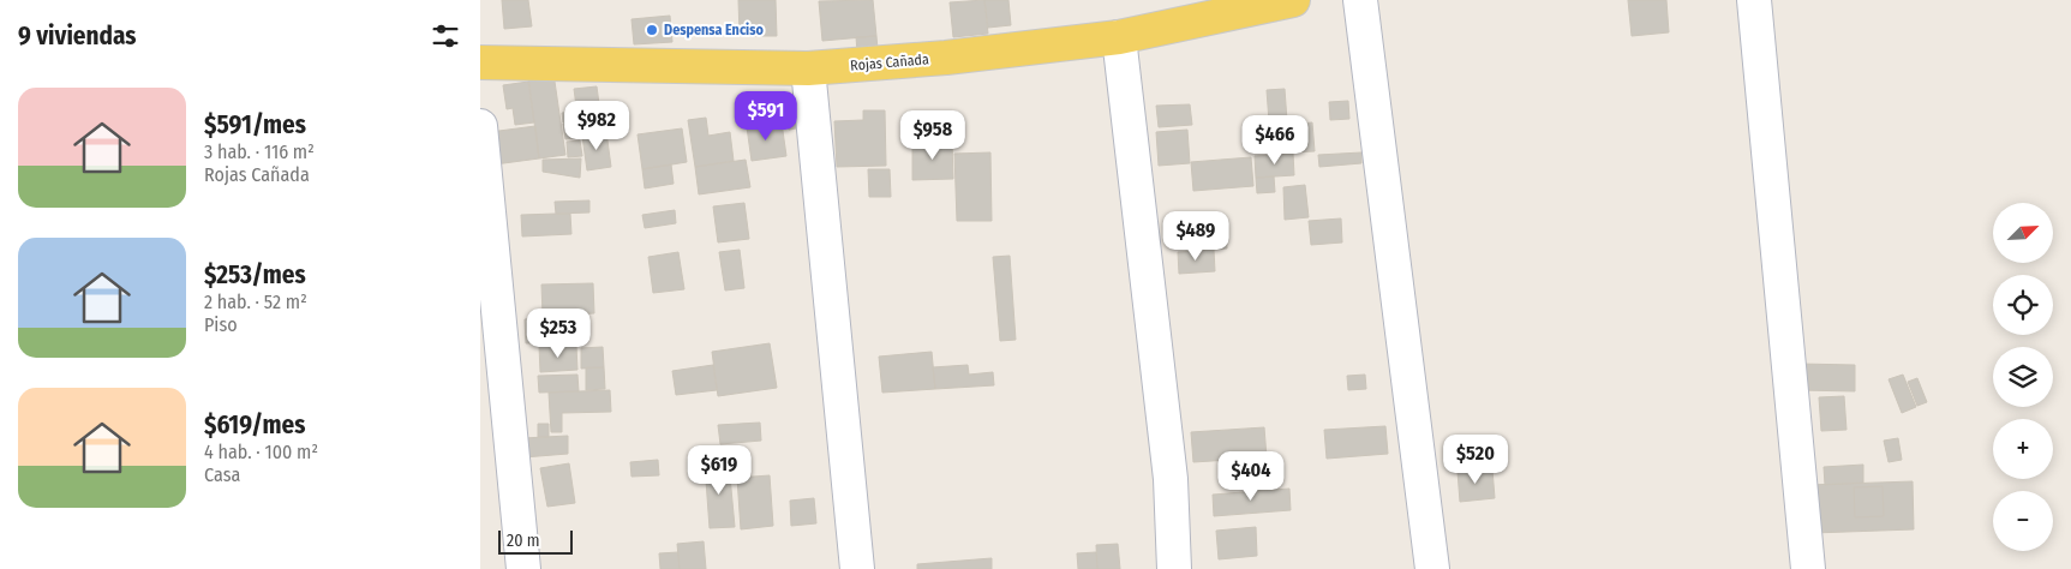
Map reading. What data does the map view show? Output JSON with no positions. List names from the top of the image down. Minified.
{"streets":{"main road":["Rojas Cañada"]},"places":["Despensa Enciso"],"scale_bar":"20 m","north":"top right","page":{"heading":"9 viviendas","list":[{"name":"$591/mes","note":"3 hab. · 116 m² · Rojas Cañada"},{"name":"$253/mes","note":"2 hab. · 52 m² · Piso"},{"name":"$619/mes","note":"4 hab. · 100 m² · Casa"}],"price":["$591","$982","$958","$466","$489","$253","$520","$619","$404"],"map_buttons":["+","−"],"scale":"20 m"}}
